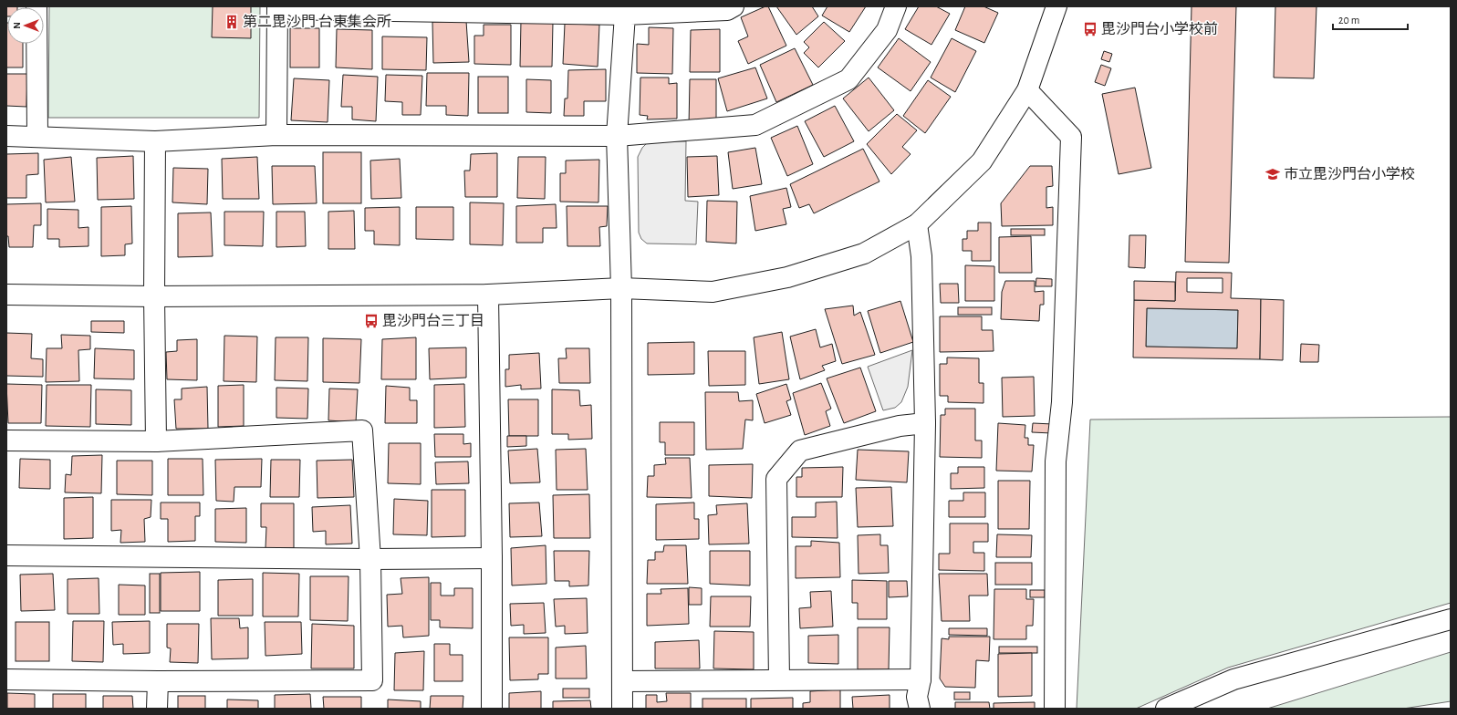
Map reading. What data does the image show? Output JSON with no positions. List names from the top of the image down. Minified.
{"places":{"building":["第二毘沙門 台東集会所"],"bus stop":["毘沙門台小学校前","毘沙門台三丁目"],"school or university":["市立毘沙門台小学校"]},"scale_bar":"20 m","north":"left"}
